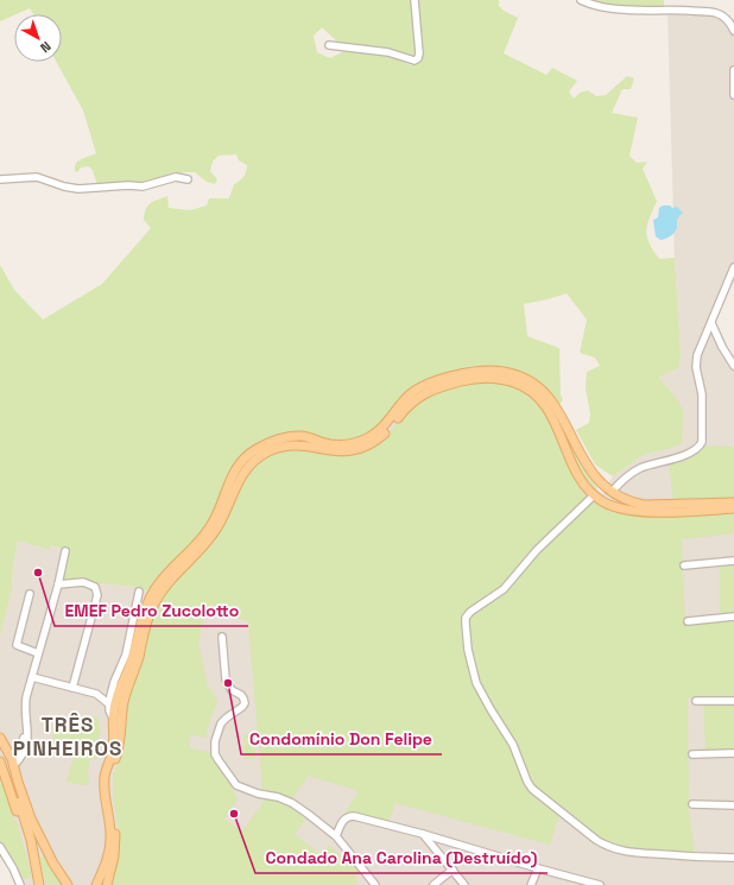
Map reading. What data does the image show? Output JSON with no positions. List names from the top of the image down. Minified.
{"districts":["TRÊS PINHEIROS"],"places":["EMEF Pedro Zucolotto","Condomínio Don Felipe","Condado Ana Carolina (Destruído)"],"north":"bottom right"}
